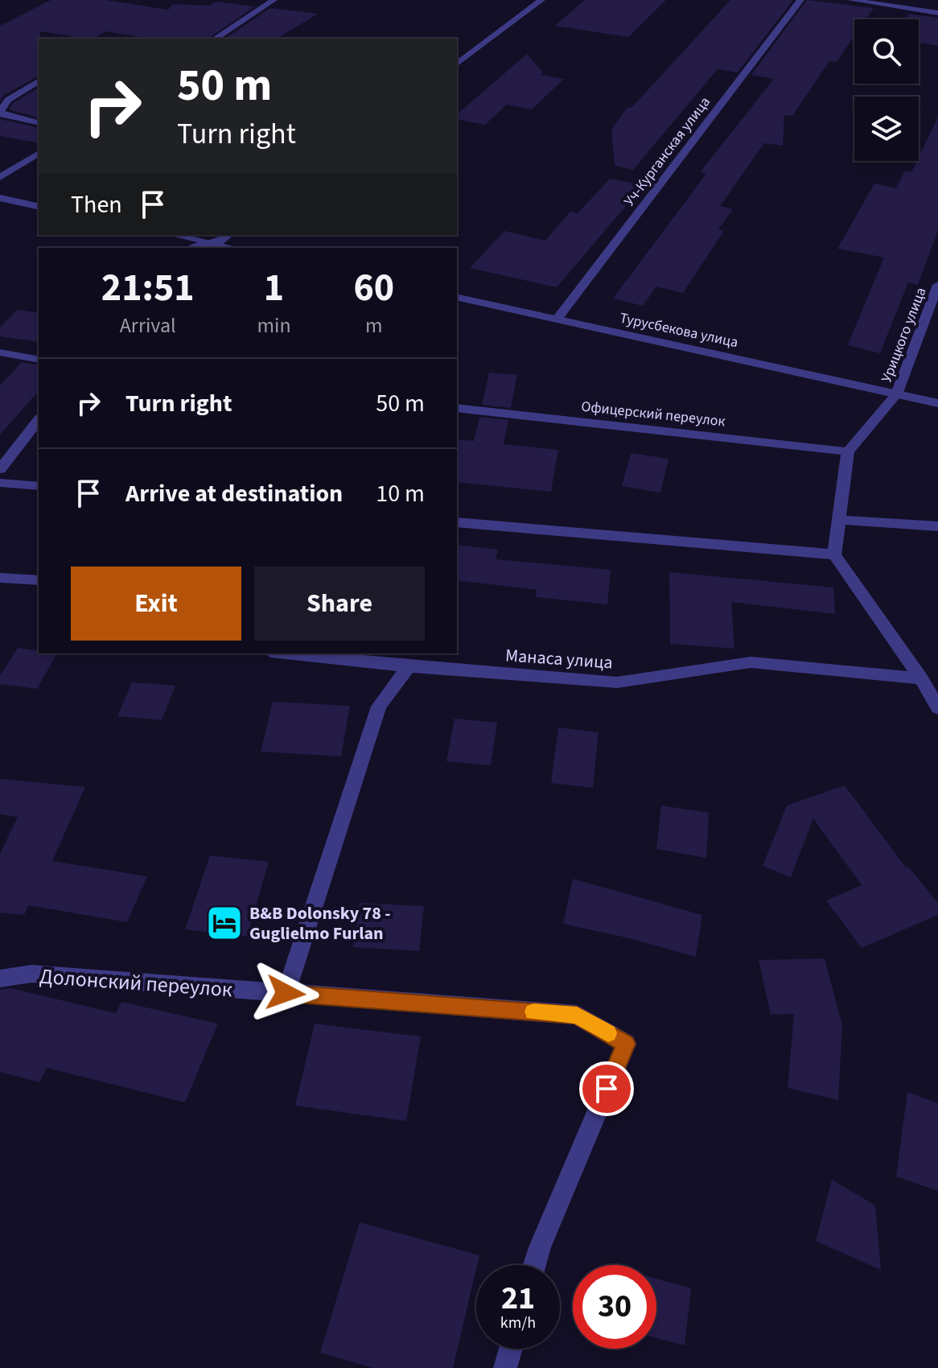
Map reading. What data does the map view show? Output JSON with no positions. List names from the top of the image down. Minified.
{"streets":{"street":["Уч-Курганская улица","Турусбекова улица","Урицкого улица","Офицерский переулок","Манаса улица","Долонский переулок"]},"crossings":[["Уч-Курганская улица","Турусбекова улица"],["Турусбекова улица","Урицкого улица"]],"places":{"hotel":["B&B Dolonsky 78 - Guglielmo Furlan"]},"page":{"turn":["50 m","Turn right"],"then":"Then","eta":["21:51","Arrival","1","min","60","m"],"list":[{"name":"Turn right","value":"50 m"},{"name":"Arrive at destination","value":"10 m"}],"buttons":["Exit","Share"],"speed":"21 km/h","limit":"30"}}
